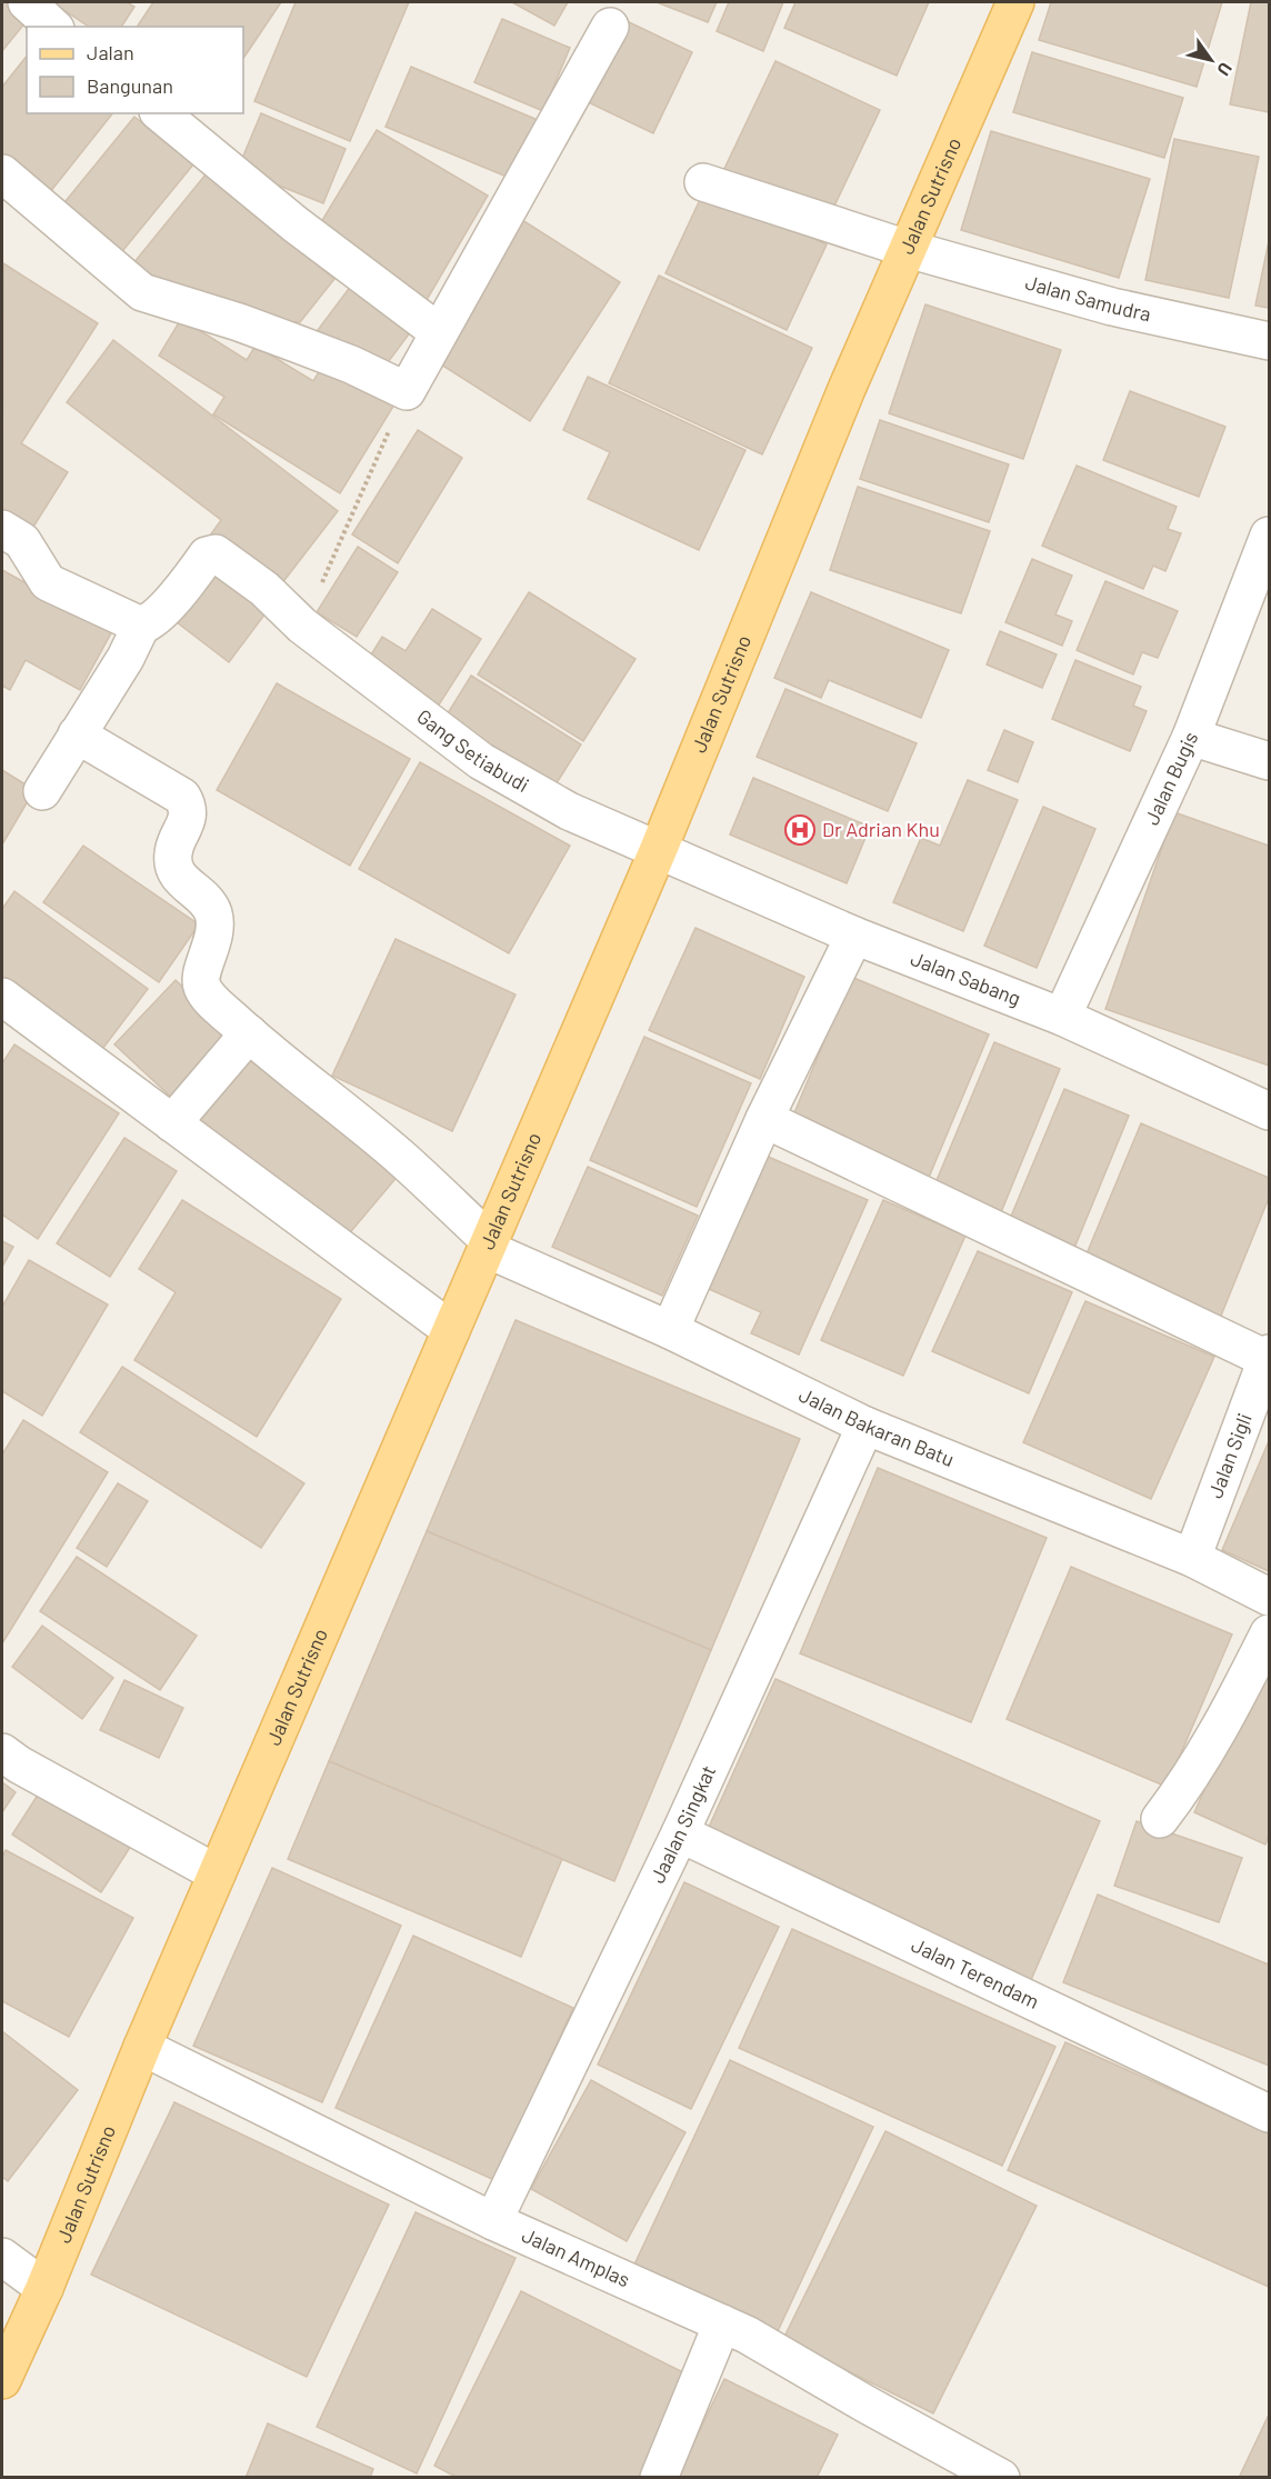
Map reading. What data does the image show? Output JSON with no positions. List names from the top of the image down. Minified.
{"streets":{"main road":["Jalan Sutrisno"],"street":["Jalan Samudra","Gang Setiabudi","Jalan Bugis","Jalan Sabang","Jalan Bakaran Batu","Jalan Sigli","Jaalan Singkat","Jalan Terendam","Jalan Amplas"]},"crossings":[["Jalan Sutrisno","Jalan Samudra"],["Jalan Sutrisno","Gang Setiabudi"],["Jalan Sutrisno","Jalan Sabang"],["Jalan Sutrisno","Jalan Bakaran Batu"],["Jalan Sutrisno","Jalan Amplas"],["Gang Setiabudi","Jalan Sabang"],["Jalan Bugis","Jalan Sabang"],["Jalan Bakaran Batu","Jalan Sigli"],["Jalan Bakaran Batu","Jaalan Singkat"],["Jaalan Singkat","Jalan Terendam"],["Jaalan Singkat","Jalan Amplas"]],"places":{"hospital":["Dr Adrian Khu"]},"legend":["Jalan","Bangunan"],"north":"bottom right"}
